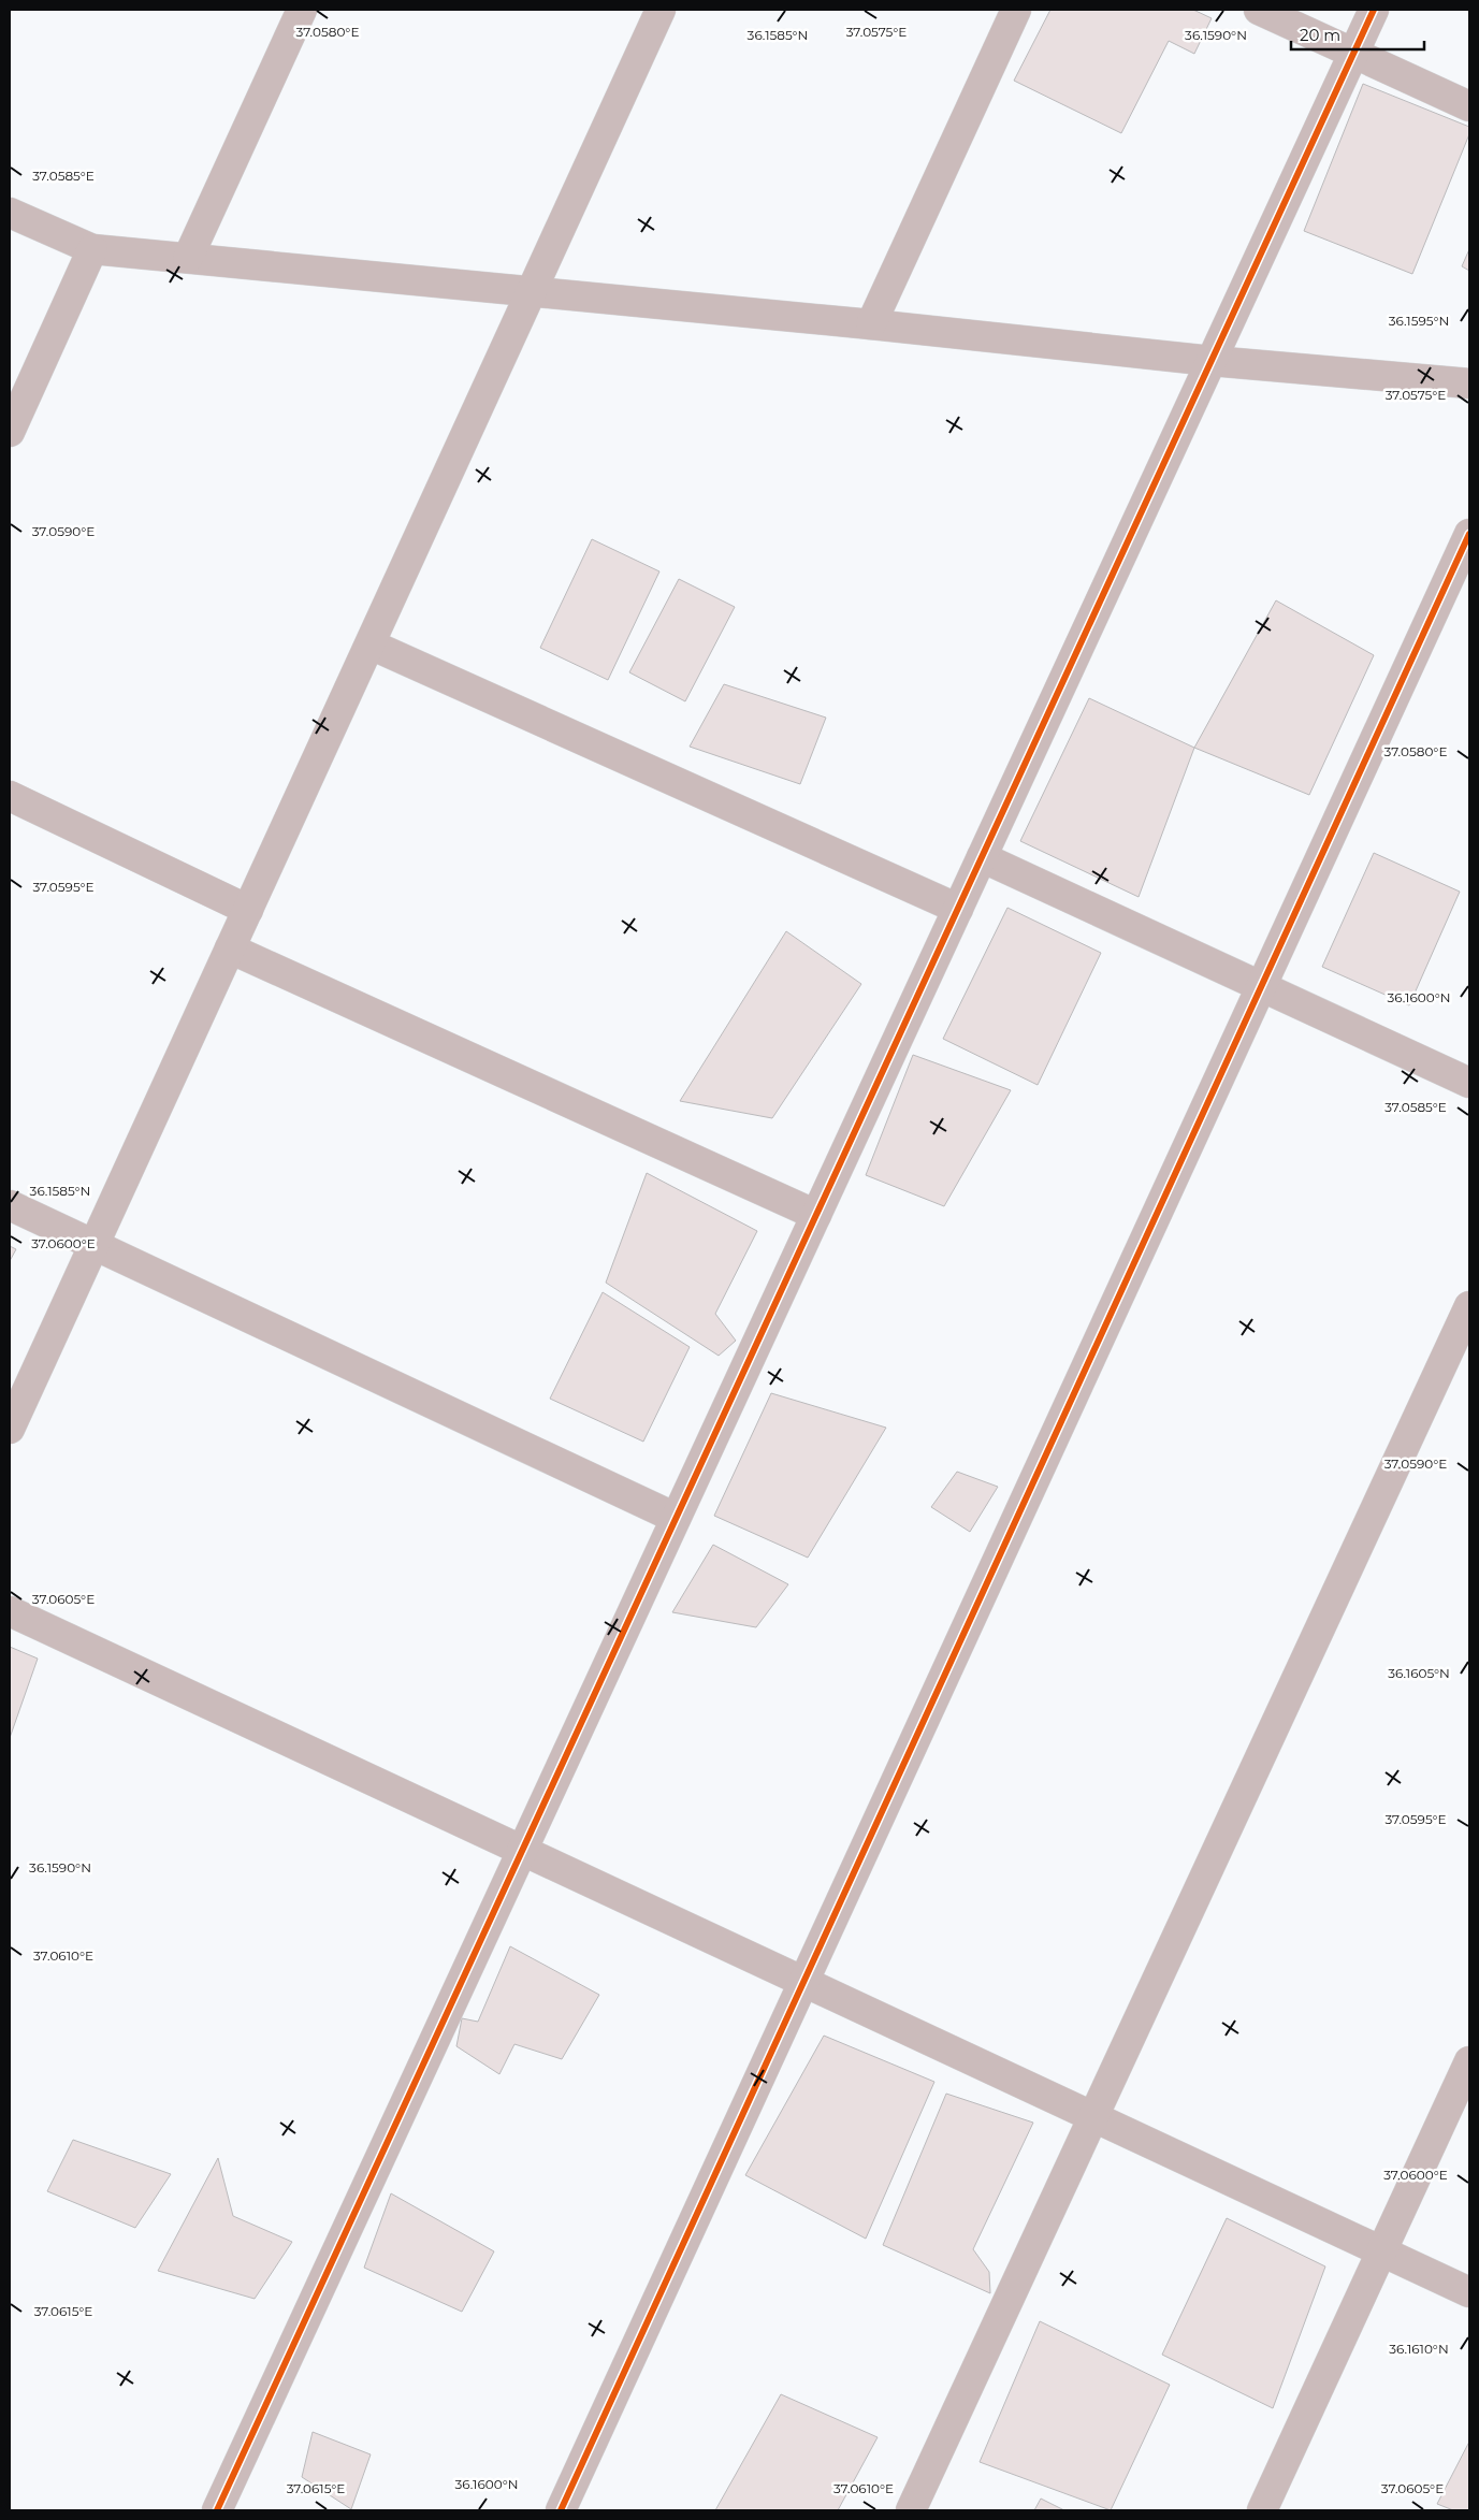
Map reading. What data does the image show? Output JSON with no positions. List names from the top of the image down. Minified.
{"scale_bar":"20 m","coordinates":["37.0580°E","37.0575°E","36.1585°N","36.1590°N","37.0585°E","36.1595°N","37.0590°E","37.0595°E","36.1600°N","37.0600°E","37.0605°E","36.1605°N","37.0610°E","37.0615°E","36.1610°N"]}
